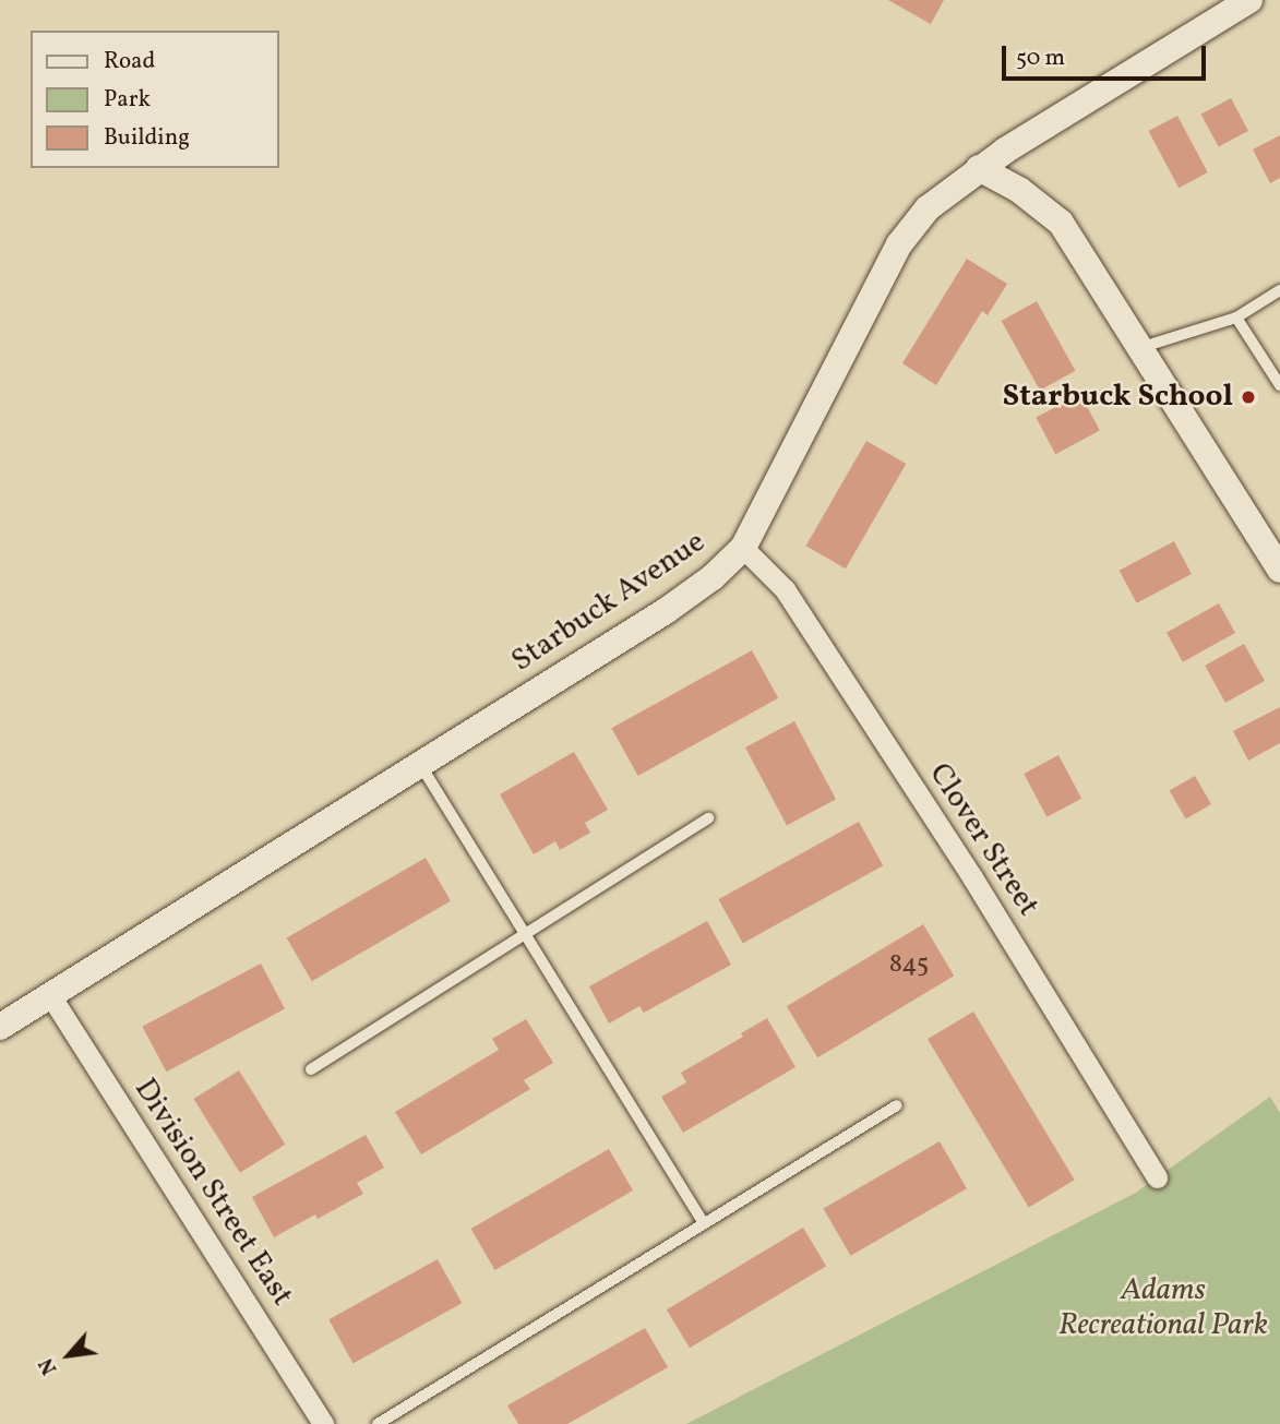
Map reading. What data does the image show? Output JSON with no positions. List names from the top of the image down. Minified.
{"streets":{"street":["Starbuck Avenue","Clover Street","Division Street East"]},"crossings":[["Starbuck Avenue","Clover Street"],["Starbuck Avenue","Division Street East"]],"parks":["Adams Recreational Park"],"places":["Starbuck School"],"house_numbers":["845"],"legend":["Road","Park","Building"],"scale_bar":"50 m","north":"bottom left"}
